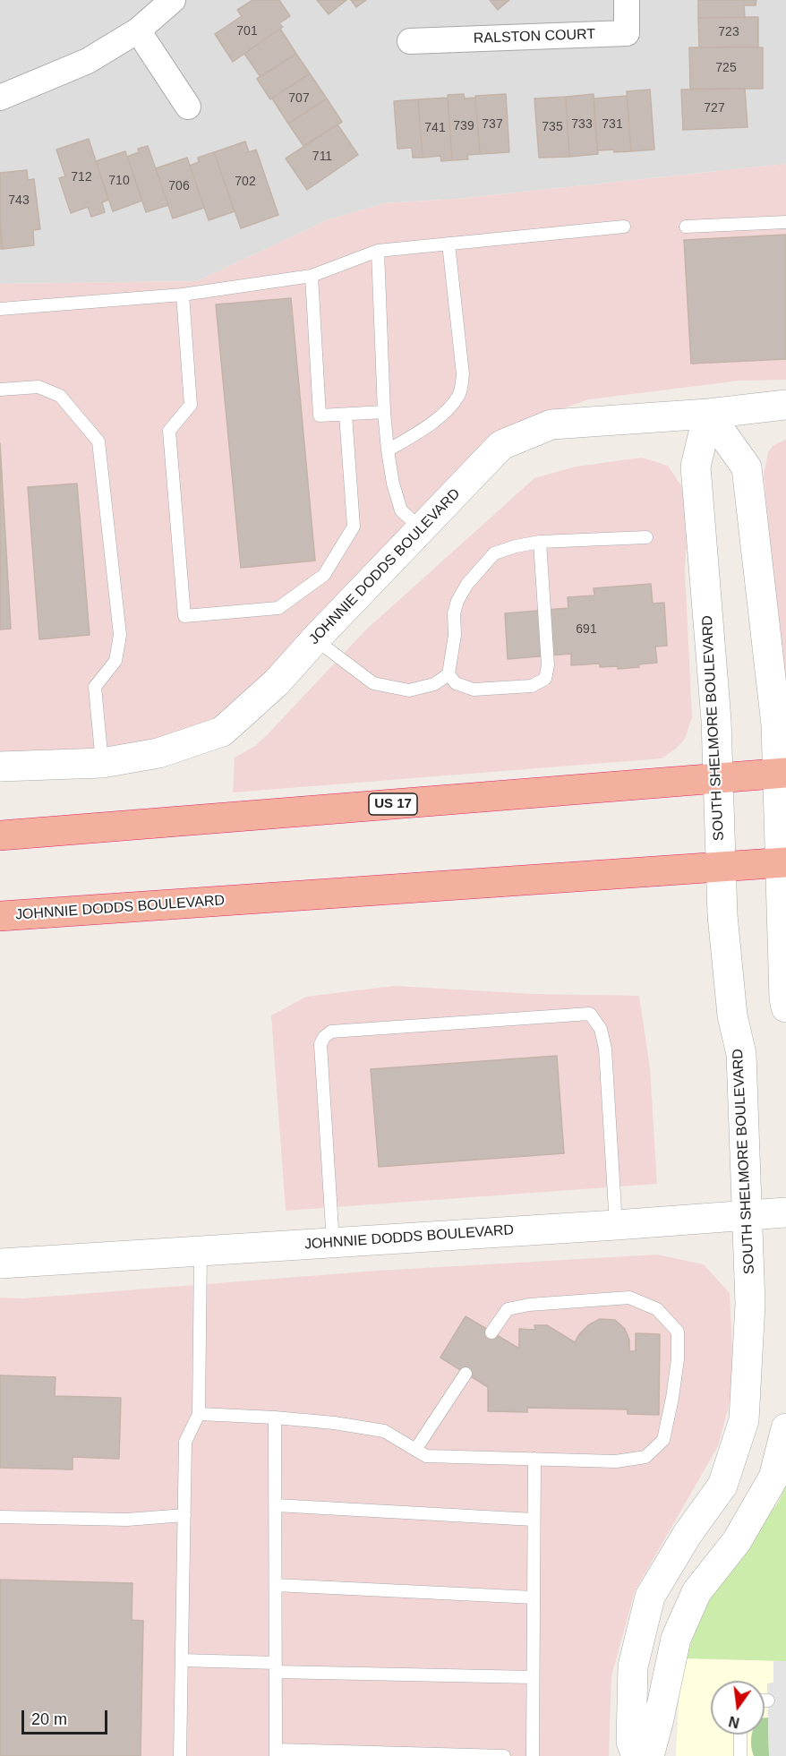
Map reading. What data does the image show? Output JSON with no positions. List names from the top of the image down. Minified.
{"streets":{"highway":["JOHNNIE DODDS BOULEVARD","US 17"],"street":["RALSTON COURT","SOUTH SHELMORE BOULEVARD"]},"crossings":[["JOHNNIE DODDS BOULEVARD","SOUTH SHELMORE BOULEVARD"],["SOUTH SHELMORE BOULEVARD","US 17"]],"house_numbers":["701","723","725","707","727","737","733","731","739","735","741","711","712","710","702","706","743","691"],"scale_bar":"20 m","north":"bottom"}
